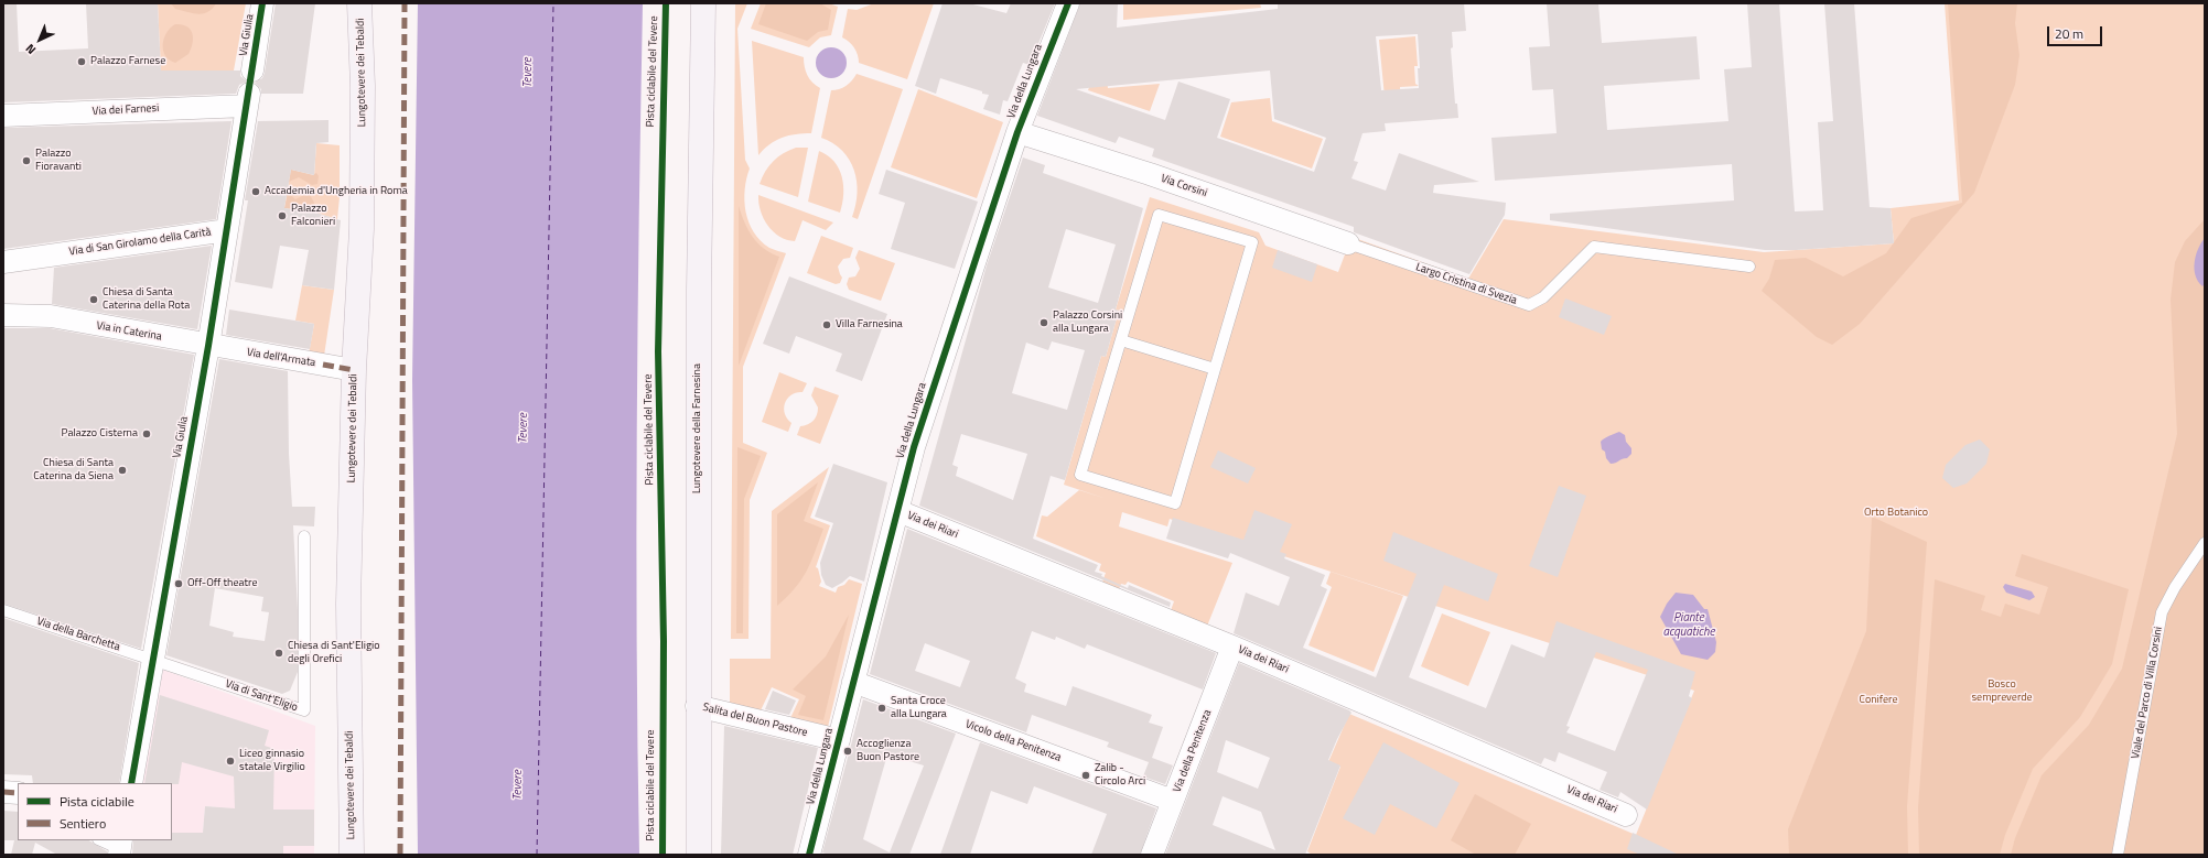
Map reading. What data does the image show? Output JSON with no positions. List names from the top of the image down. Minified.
{"streets":{"main road":["Lungotevere dei Tebaldi","Lungotevere della Farnesina"],"street":["Via Giulia","Via della Lungara","Via dei Farnesi","Via Corsini","Via di San Girolamo della Carità","Via in Caterina","Via dell'Armata","Via dei Riari","Salita del Buon Pastore","Vicolo della Penitenza","Via della Penitenza"],"lane":["Largo Cristina di Svezia","Via della Barchetta","Viale del Parco di Villa Corsini","Via di Sant'Eligio"],"cycle path":["Pista ciclabile del Tevere"]},"crossings":[["Via Giulia","Via dei Farnesi"],["Via Giulia","Via di San Girolamo della Carità"],["Via Giulia","Via in Caterina"],["Via Giulia","Via dell'Armata"],["Via Giulia","Via della Barchetta"],["Via Giulia","Via di Sant'Eligio"],["Lungotevere dei Tebaldi","Via dell'Armata"],["Via della Lungara","Via Corsini"],["Via della Lungara","Via dei Riari"],["Via della Lungara","Salita del Buon Pastore"],["Via della Lungara","Vicolo della Penitenza"],["Via Corsini","Largo Cristina di Svezia"],["Via in Caterina","Via dell'Armata"],["Lungotevere della Farnesina","Salita del Buon Pastore"],["Via dei Riari","Via della Penitenza"],["Via della Barchetta","Via di Sant'Eligio"],["Vicolo della Penitenza","Via della Penitenza"]],"water":["Tevere","Piante acquatiche"],"parks":["Orto Botanico","Bosco sempreverde","Conifere"],"places":["Palazzo Farnese","Palazzo Fioravanti","Accademia d'Ungheria in Roma","Palazzo Falconieri","Chiesa di Santa Caterina della Rota","Palazzo Corsini alla Lungara","Villa Farnesina","Palazzo Cisterna","Chiesa di Santa Caterina da Siena","Off-Off theatre","Chiesa di Sant'Eligio degli Orefici","Santa Croce alla Lungara","Accoglienza Buon Pastore","Liceo ginnasio statale Virgilio","Zalib - Circolo Arci"],"legend":["Pista ciclabile","Sentiero"],"scale_bar":"20 m","north":"bottom left"}
